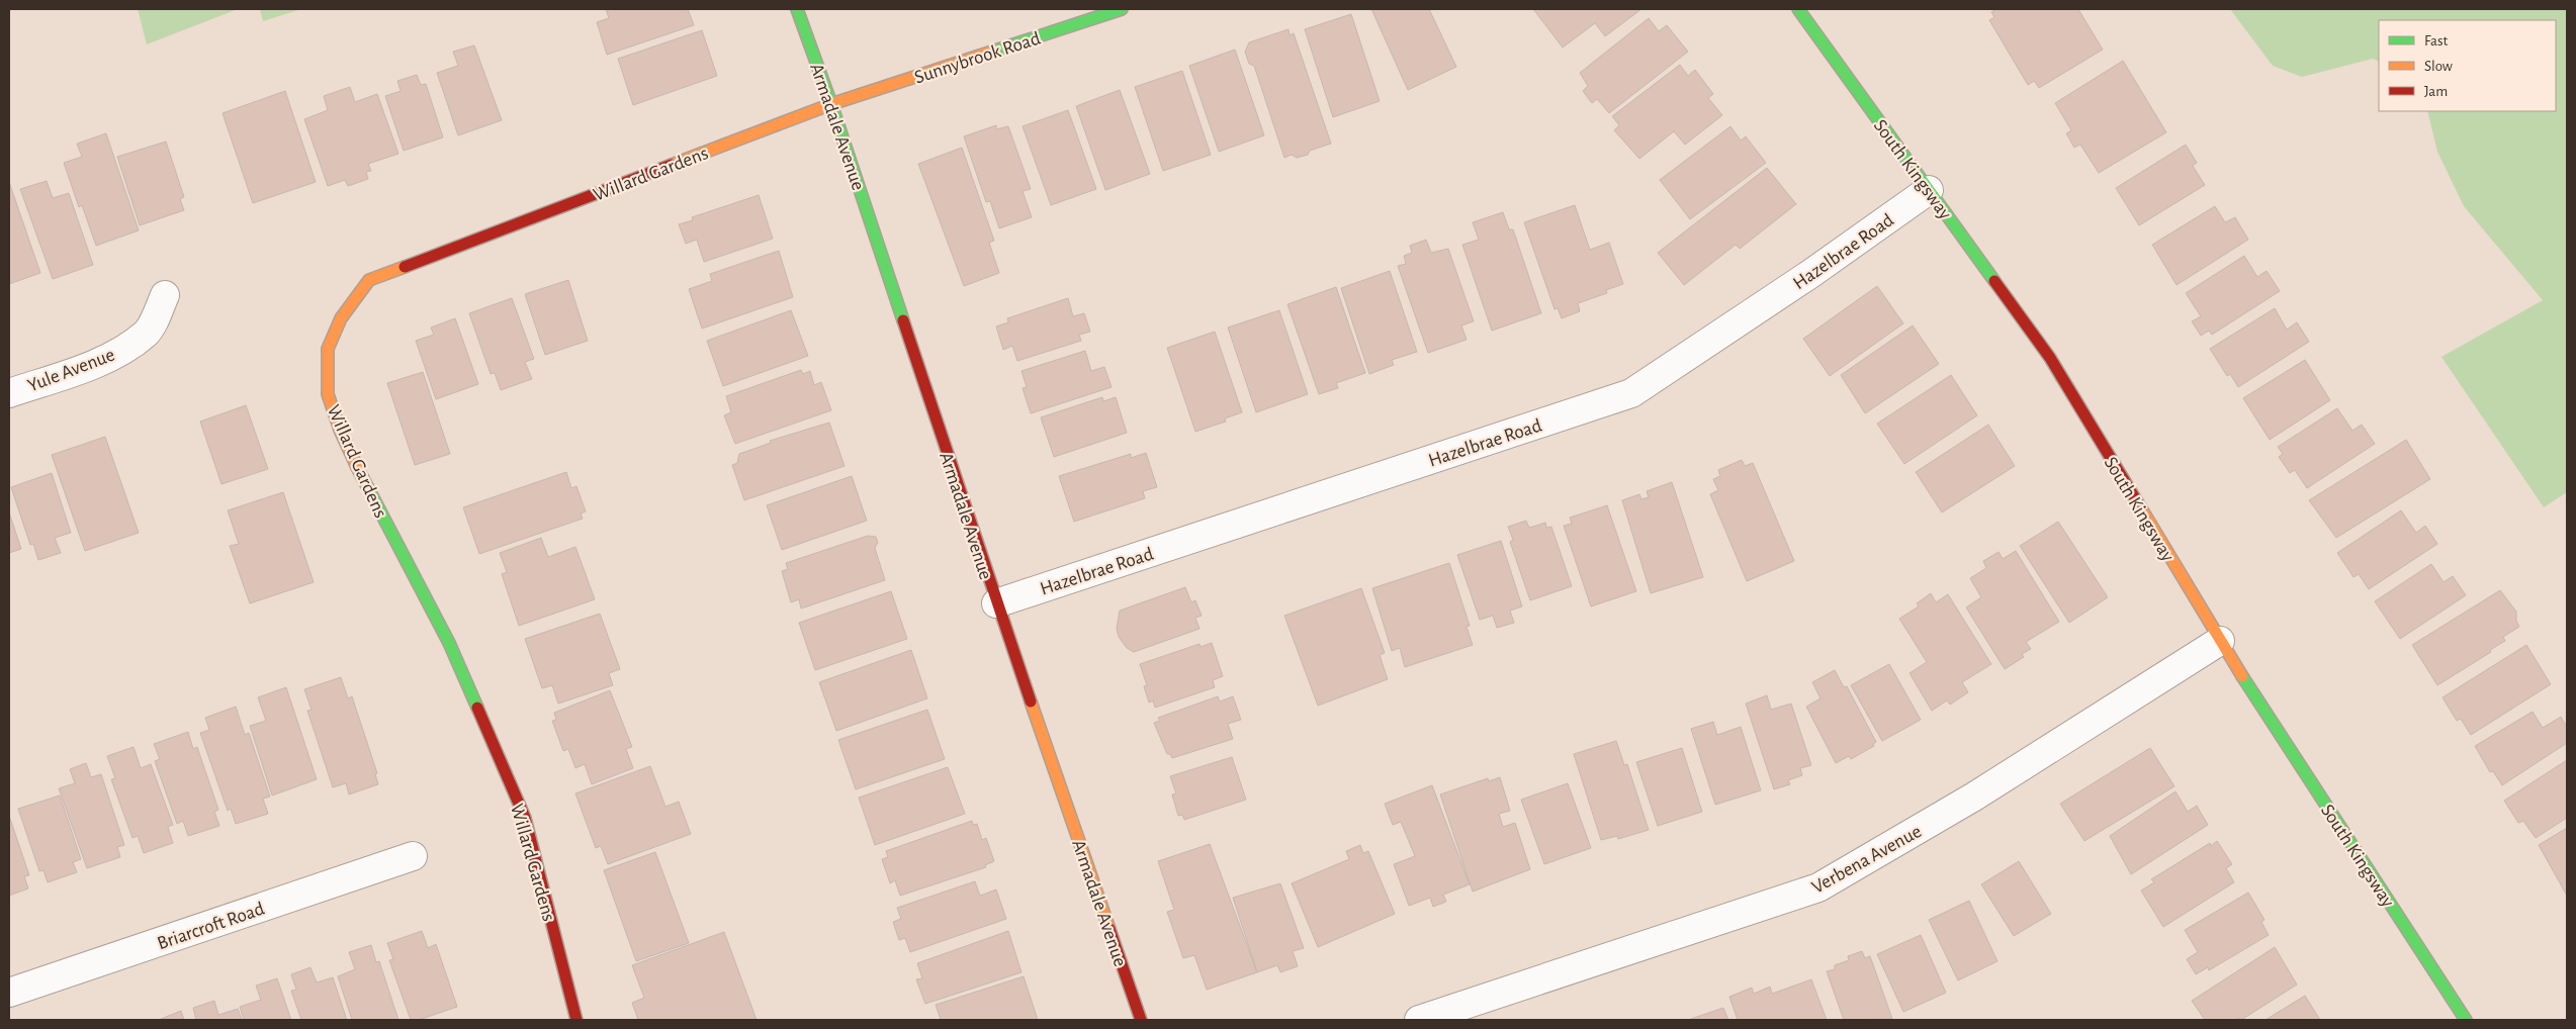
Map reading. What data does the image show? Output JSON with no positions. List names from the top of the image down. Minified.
{"streets":{"street":["Sunnybrook Road","Armadale Avenue","South Kingsway","Willard Gardens","Hazelbrae Road","Yule Avenue","Verbena Avenue","Briarcroft Road"]},"crossings":[["Sunnybrook Road","Armadale Avenue"],["Sunnybrook Road","Willard Gardens"],["Armadale Avenue","Willard Gardens"],["Armadale Avenue","Hazelbrae Road"],["South Kingsway","Hazelbrae Road"],["South Kingsway","Verbena Avenue"]],"legend":["Fast","Slow","Jam"]}
